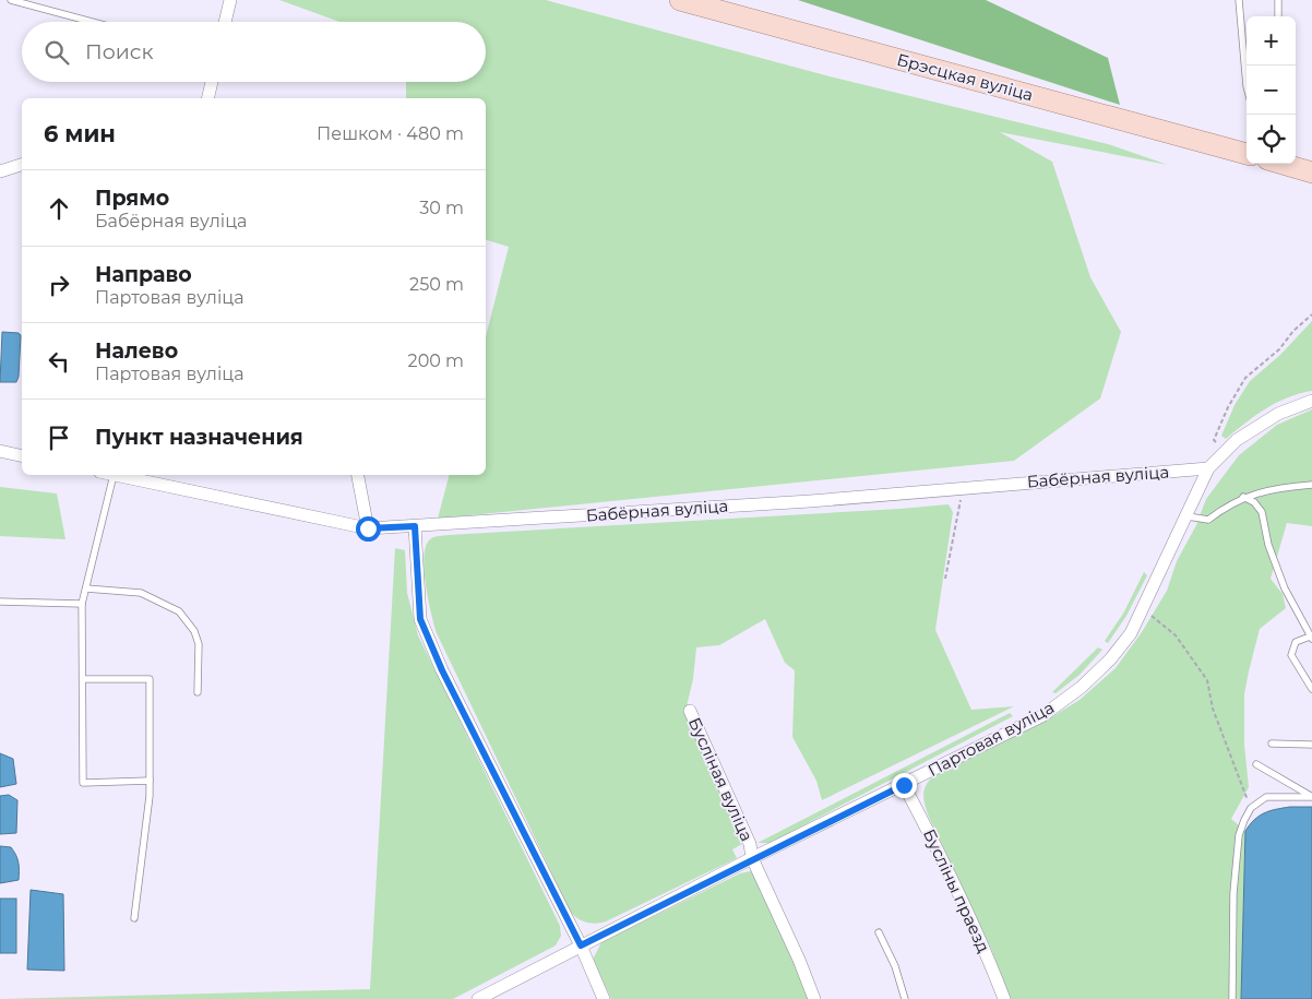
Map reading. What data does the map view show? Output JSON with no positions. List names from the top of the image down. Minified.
{"streets":{"main road":["Брэсцкая вуліца"],"street":["Бабёрная вуліца","Партовая вуліца","Бусліная вуліца","Бусліны праезд"]},"crossings":[["Бабёрная вуліца","Партовая вуліца"],["Партовая вуліца","Бусліная вуліца"],["Партовая вуліца","Бусліны праезд"]],"page":{"map_buttons":["+","−"],"search":"Поиск","heading":["6 мин","Пешком · 480 m"],"list":[["Прямо","Бабёрная вуліца","30 m"],["Направо","Партовая вуліца","250 m"],["Налево","Партовая вуліца","200 m"],"Пункт назначения"]}}
